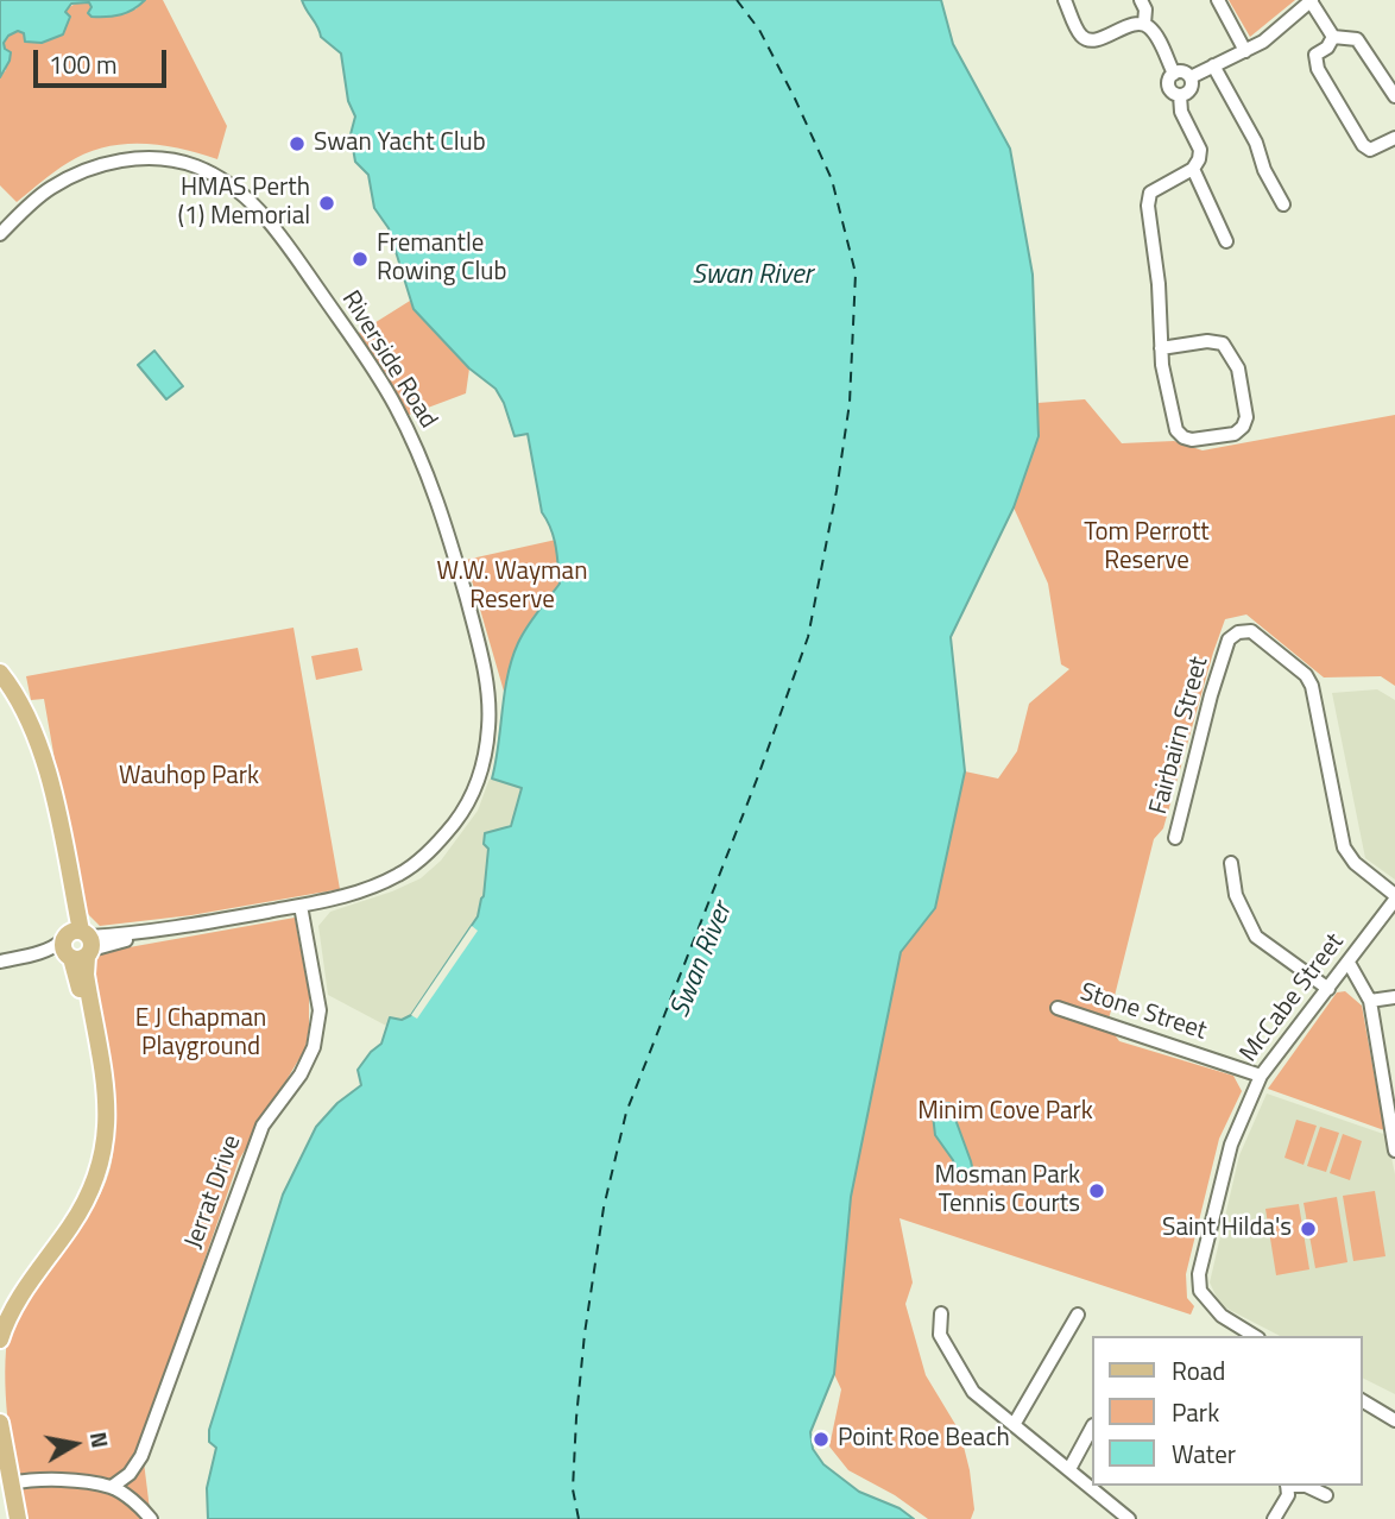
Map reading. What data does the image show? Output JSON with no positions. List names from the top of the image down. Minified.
{"streets":{"street":["Riverside Road","Fairbairn Street","McCabe Street","Stone Street","Jerrat Drive"]},"crossings":[["Riverside Road","Jerrat Drive"],["Fairbairn Street","McCabe Street"],["McCabe Street","Stone Street"]],"water":["Swan River"],"parks":["Tom Perrott Reserve","W.W. Wayman Reserve","Wauhop Park","E J Chapman Playground","Minim Cove Park"],"places":["Swan Yacht Club","HMAS Perth (1) Memorial","Fremantle Rowing Club","Mosman Park Tennis Courts","Saint Hilda's","Point Roe Beach"],"legend":["Road","Park","Water"],"scale_bar":"100 m","north":"right"}
